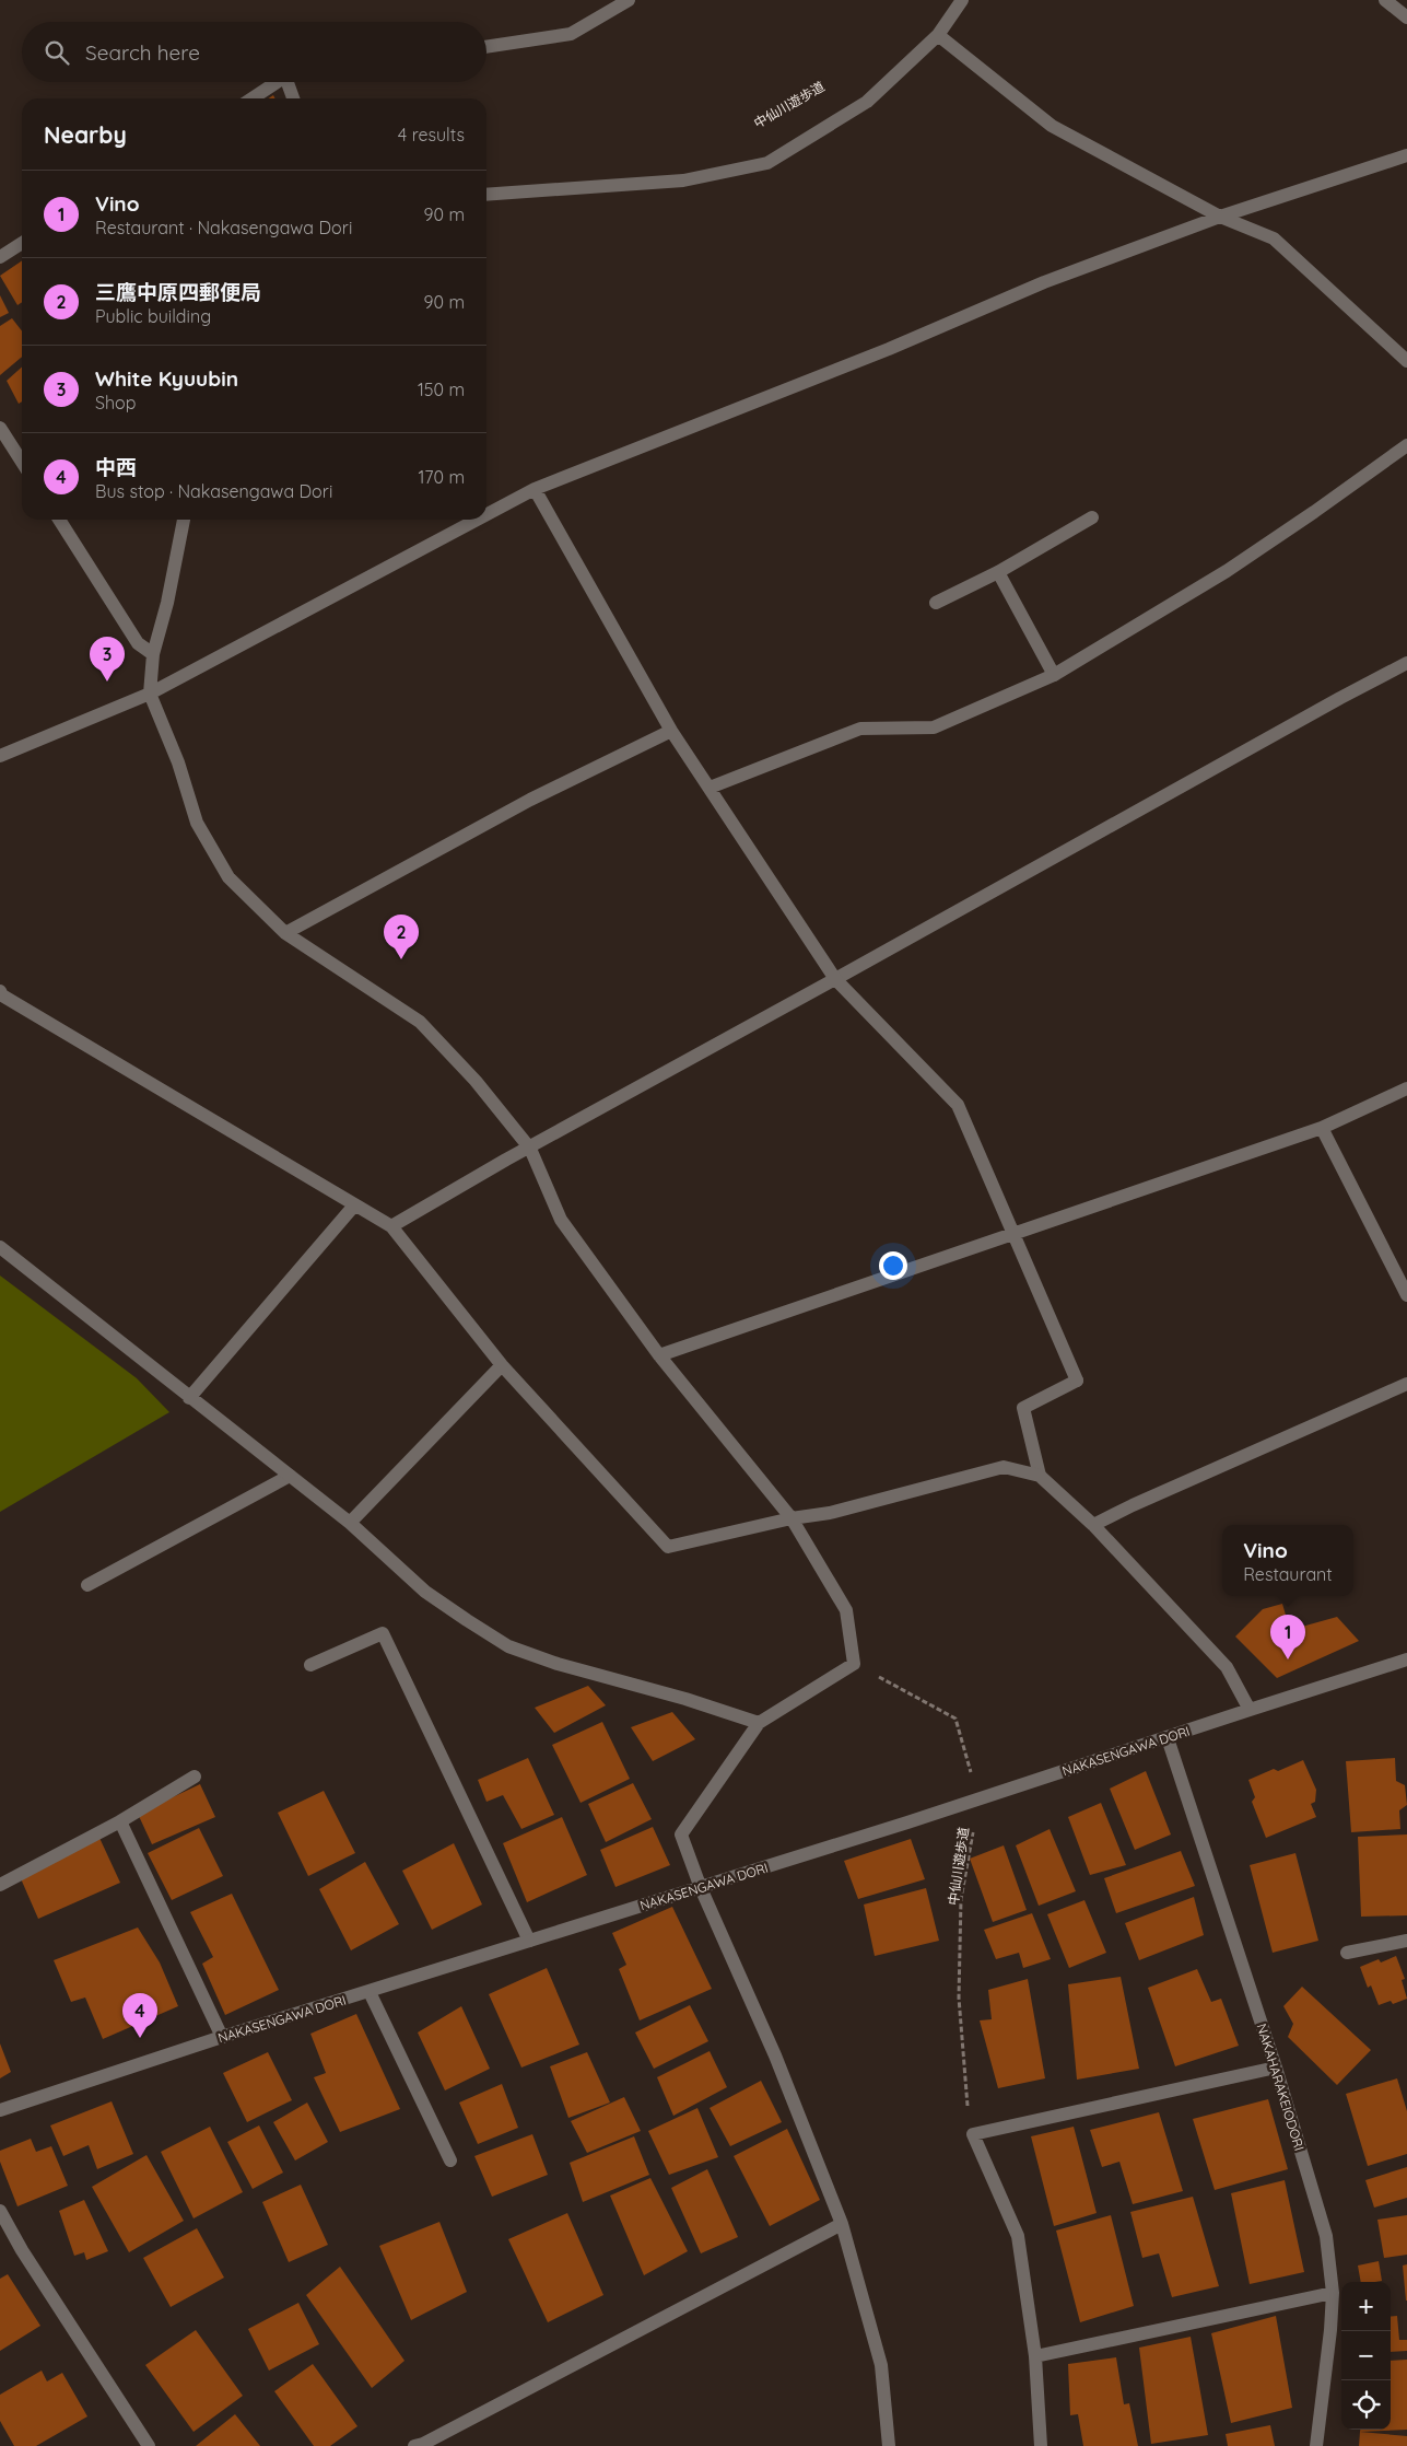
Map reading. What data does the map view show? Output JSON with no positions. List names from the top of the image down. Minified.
{"streets":{"street":["NAKASENGAWA DORI","NAKAHARAKEIODORI"],"path":["中仙川遊歩道"]},"crossings":[["中仙川遊歩道","NAKASENGAWA DORI"],["NAKASENGAWA DORI","NAKAHARAKEIODORI"]],"page":{"search":"Search here","heading":["Nearby","4 results"],"list":[{"mark":"1","name":"Vino","note":"Restaurant · Nakasengawa Dori","value":"90 m"},{"mark":"2","name":"三鷹中原四郵便局","note":"Public building","value":"90 m"},{"mark":"3","name":"White Kyuubin","note":"Shop","value":"150 m"},{"mark":"4","name":"中西","note":"Bus stop · Nakasengawa Dori","value":"170 m"}],"pins":["3","2","1","4"],"popup":["Vino","Restaurant"],"map_buttons":["+","−"]}}
